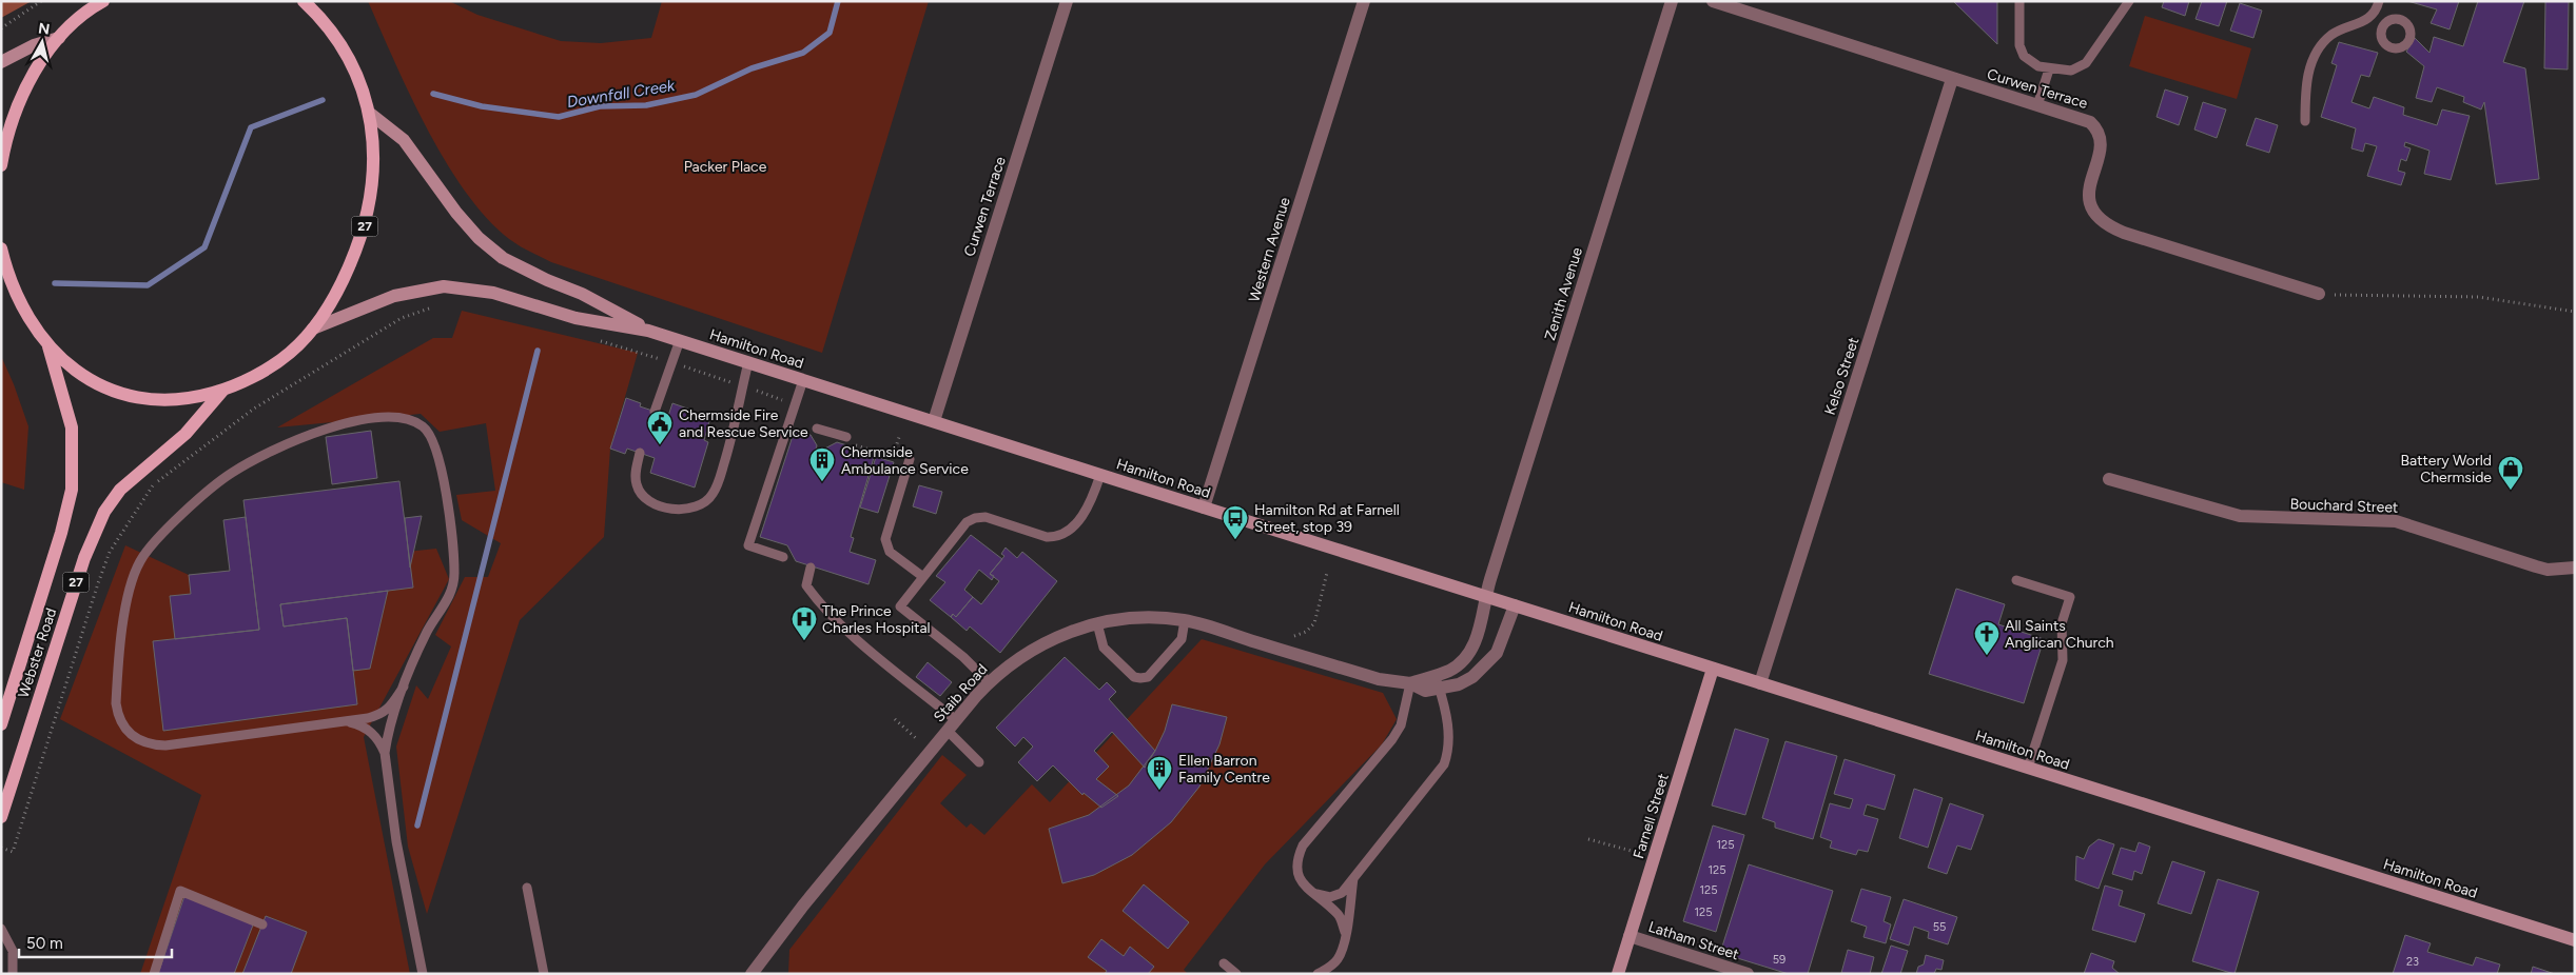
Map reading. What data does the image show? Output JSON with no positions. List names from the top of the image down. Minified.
{"streets":{"main road":["27","Hamilton Road","Webster Road","Farnell Street"],"street":["Curwen Terrace","Western Avenue","Zenith Avenue","Kelso Street","Bouchard Street","Staib Road","Latham Street"]},"crossings":[["Curwen Terrace","Hamilton Road"],["Curwen Terrace","Kelso Street"],["27","Hamilton Road"],["27","Webster Road"],["Western Avenue","Hamilton Road"],["Zenith Avenue","Hamilton Road"],["Zenith Avenue","Staib Road"],["Hamilton Road","Kelso Street"],["Hamilton Road","Staib Road"],["Hamilton Road","Farnell Street"],["Farnell Street","Latham Street"]],"water":["Downfall Creek"],"parks":["Packer Place"],"places":{"public building":["Chermside Fire and Rescue Service"],"building":["Chermside Ambulance Service","Ellen Barron Family Centre"],"shop":["Battery World Chermside"],"bus stop":["Hamilton Rd at Farnell Street, stop 39"],"hospital":["The Prince Charles Hospital"],"church":["All Saints Anglican Church"]},"house_numbers":["125","125","125","125","55","59","23"],"scale_bar":"50 m","north":"top"}
